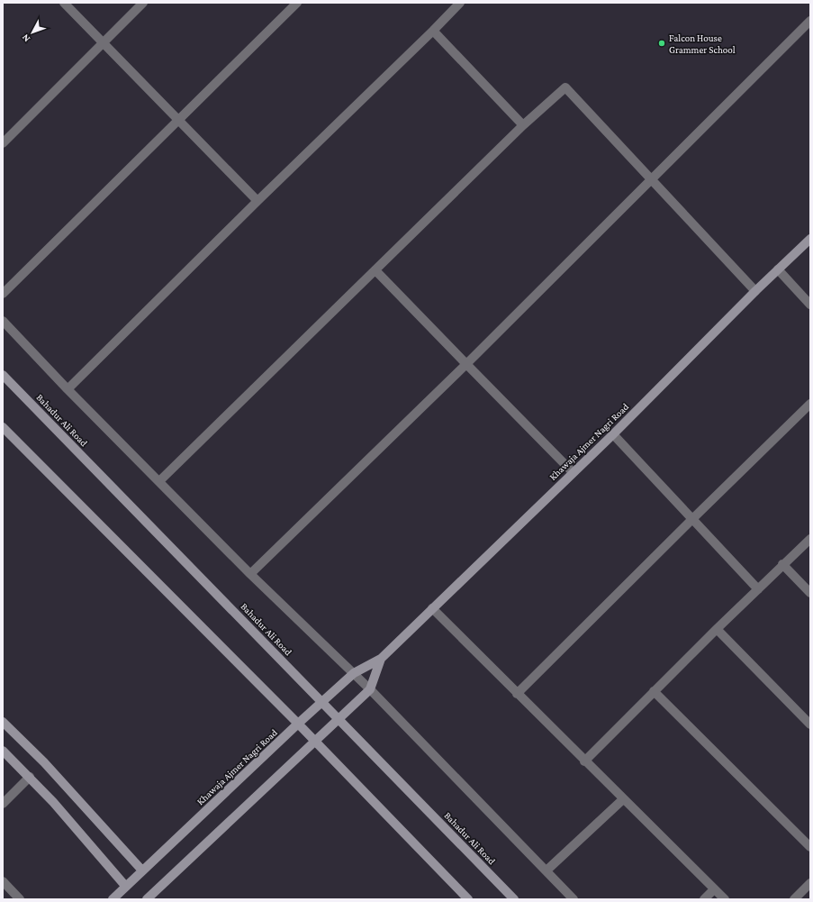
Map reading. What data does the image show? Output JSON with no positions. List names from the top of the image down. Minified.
{"streets":{"street":["Bahadur Ali Road","Khawaja Ajmer Nagri Road"]},"crossings":[["Bahadur Ali Road","Khawaja Ajmer Nagri Road"]],"places":["Falcon House Grammer School"],"north":"bottom left"}
